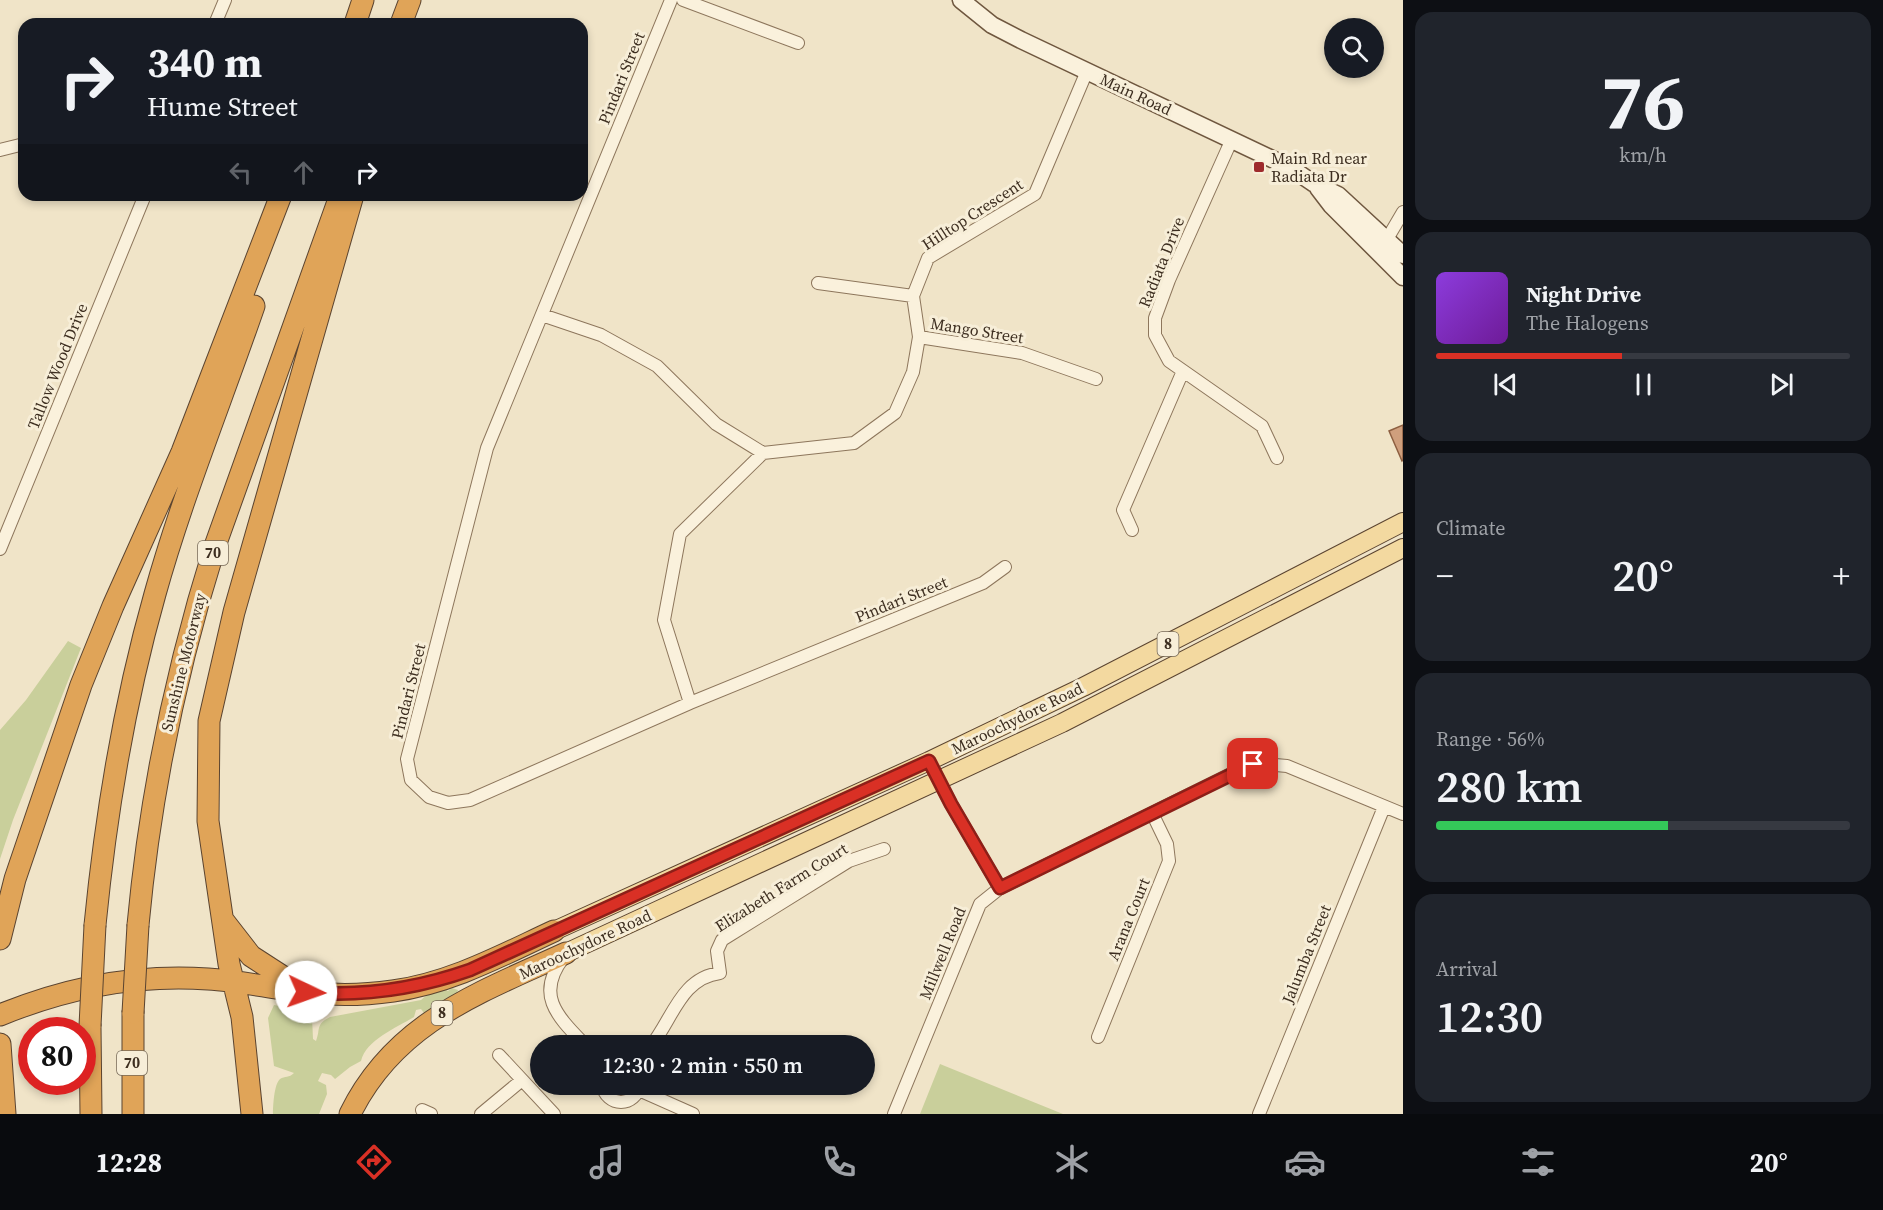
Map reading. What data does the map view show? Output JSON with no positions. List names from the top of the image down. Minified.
{"streets":{"highway":["70","8","Sunshine Motorway","Maroochydore Road"],"main road":["Main Road"],"street":["Pindari Street","Hilltop Crescent","Radiata Drive","Mango Street","Tallow Wood Drive","Elizabeth Farm Court","Arana Court","Millwell Road","Jalumba Street"]},"crossings":[["Main Road","Hilltop Crescent"],["Main Road","Radiata Drive"],["Hilltop Crescent","Mango Street"],["Arana Court","Millwell Road"],["Millwell Road","Jalumba Street"]],"places":{"transit":["Main Rd near Radiata Dr"]},"page":{"tile":[["76","km/h"],"Climate",["Range · 56%","280 km"],["Arrival","12:30"]],"turn":["340 m","Hume Street"],"song":["Night Drive","The Halogens"],"heat":["−","20°","+"],"limit":"80","trip":"12:30 · 2 min · 550 m","tabs":["12:28","20°"]}}
